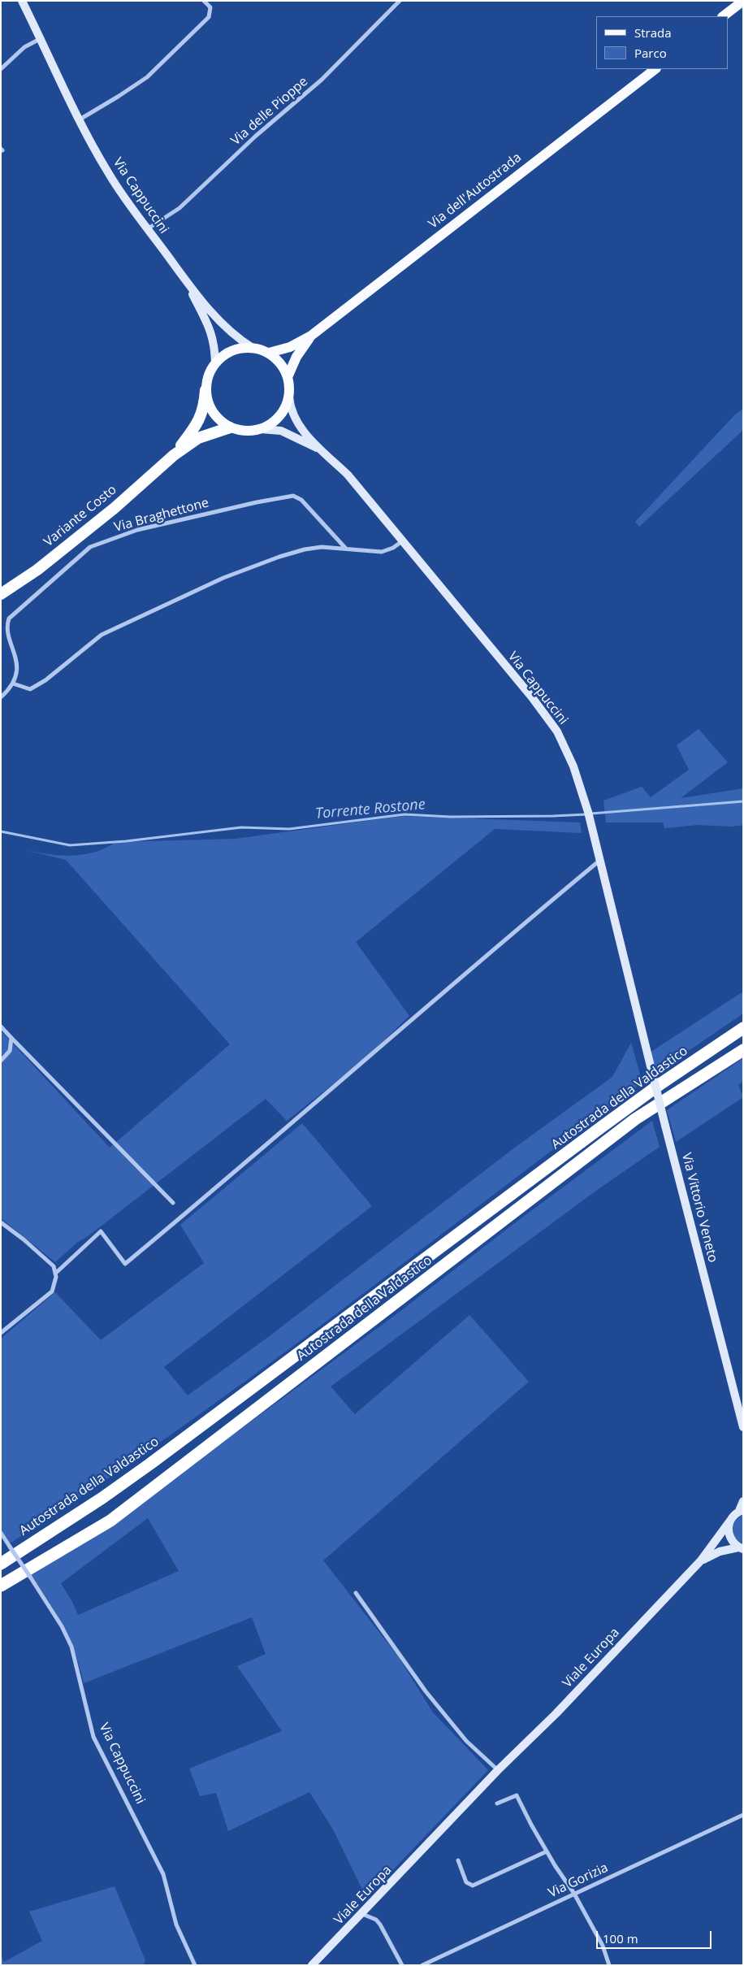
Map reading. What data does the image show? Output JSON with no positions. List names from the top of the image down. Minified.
{"streets":{"highway":["Variante Costo","Autostrada della Valdastico"],"main road":["Via dell'Autostrada","Via Cappuccini","Via Vittorio Veneto","Viale Europa"],"street":["Via delle Pioppe","Via Braghettone","Via Gorizia"]},"crossings":[["Via delle Pioppe","Via Cappuccini"],["Via Cappuccini","Via Vittorio Veneto"]],"water":["Torrente Rostone"],"legend":["Strada","Parco"],"scale_bar":"100 m"}
